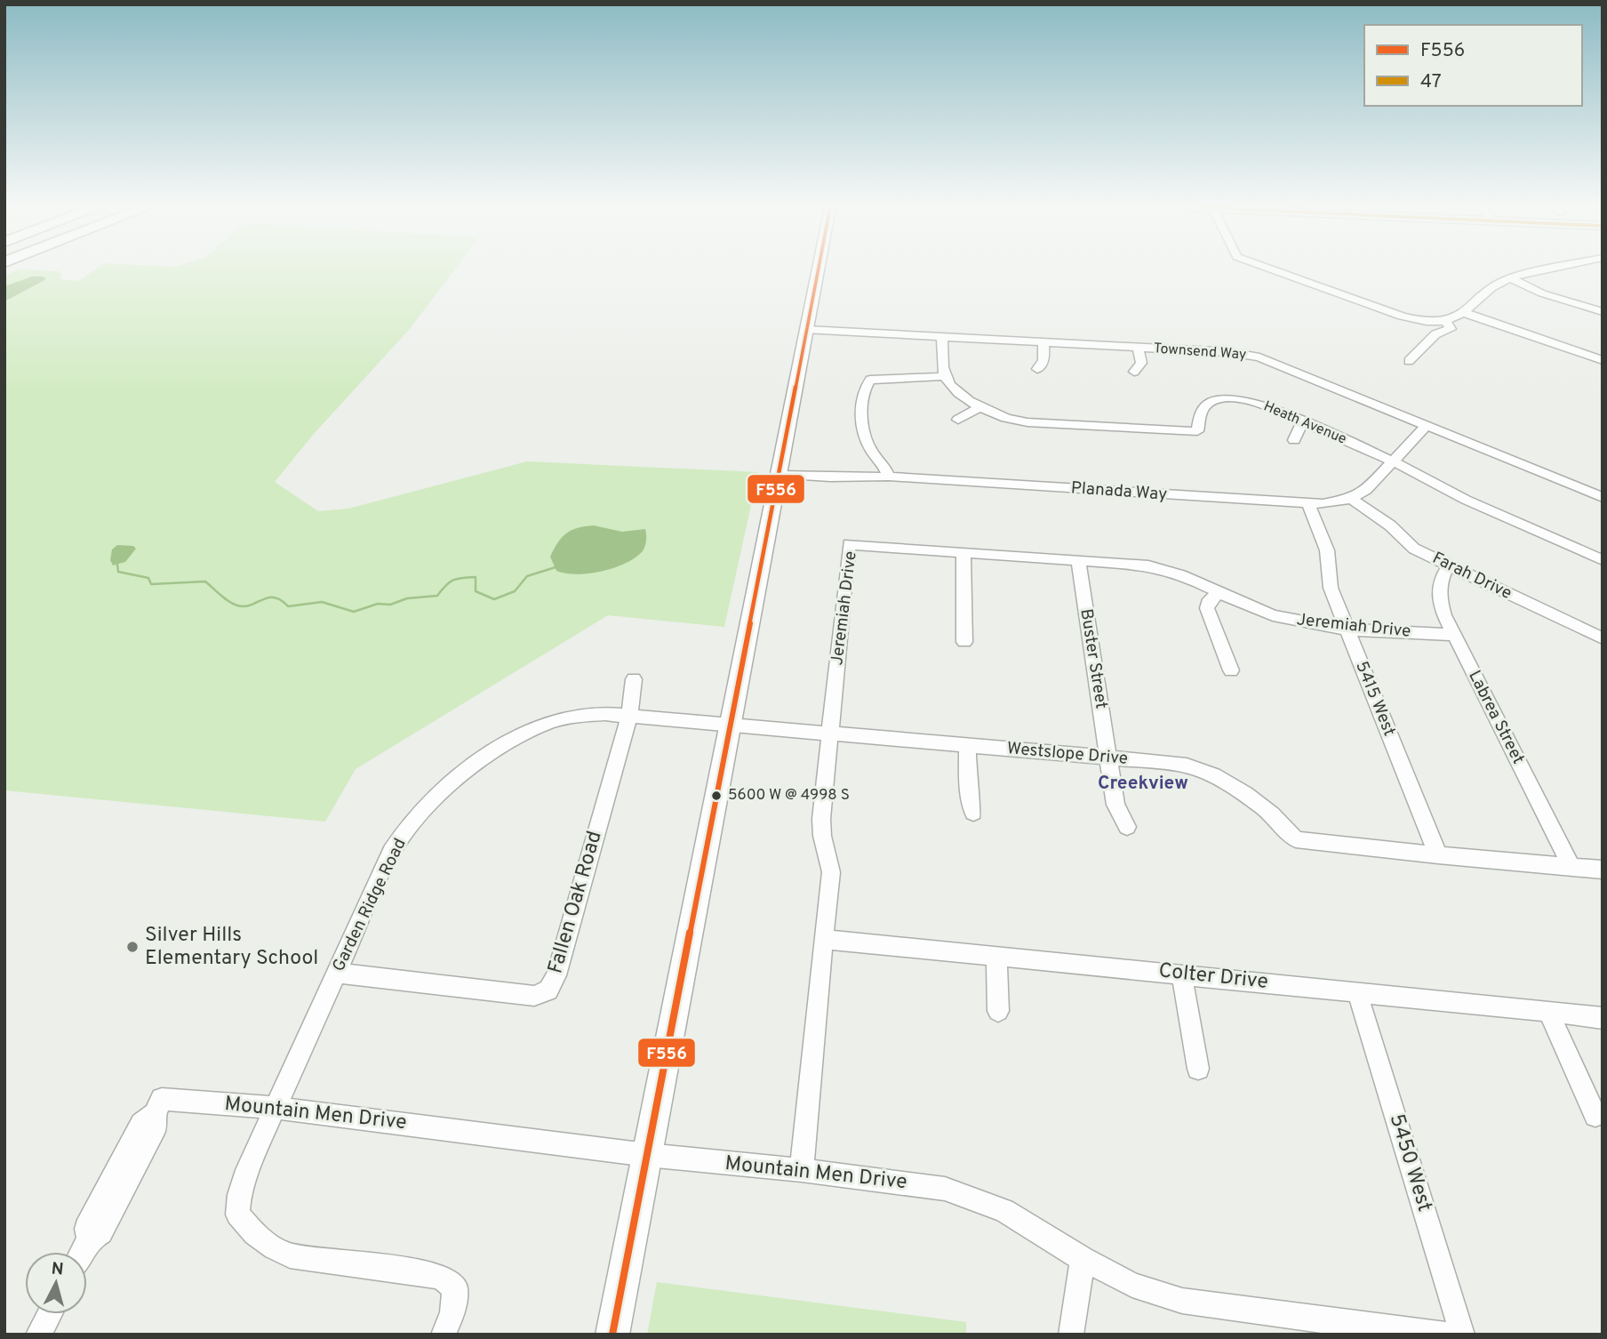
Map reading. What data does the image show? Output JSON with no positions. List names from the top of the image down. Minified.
{"streets":{"street":["Townsend Way","Heath Avenue","Planada Way","Farah Drive","Jeremiah Drive","Buster Street","5415 West","Labrea Street","Westslope Drive","Fallen Oak Road","Garden Ridge Road","Colter Drive","Mountain Men Drive","5450 West"]},"crossings":[["Planada Way","Farah Drive"],["Planada Way","5415 West"],["Farah Drive","Labrea Street"],["Jeremiah Drive","Buster Street"],["Jeremiah Drive","5415 West"],["Jeremiah Drive","Labrea Street"],["Jeremiah Drive","Westslope Drive"],["Jeremiah Drive","Colter Drive"],["Jeremiah Drive","Mountain Men Drive"],["Buster Street","Westslope Drive"],["5415 West","Westslope Drive"],["Labrea Street","Westslope Drive"],["Westslope Drive","Garden Ridge Road"],["Fallen Oak Road","Garden Ridge Road"],["Garden Ridge Road","Mountain Men Drive"],["Colter Drive","5450 West"]],"districts":["Creekview"],"places":["5600 W @ 4998 S","Silver Hills Elementary School"],"lines":["transit line F556"],"legend":["F556","47"],"north":"top"}
